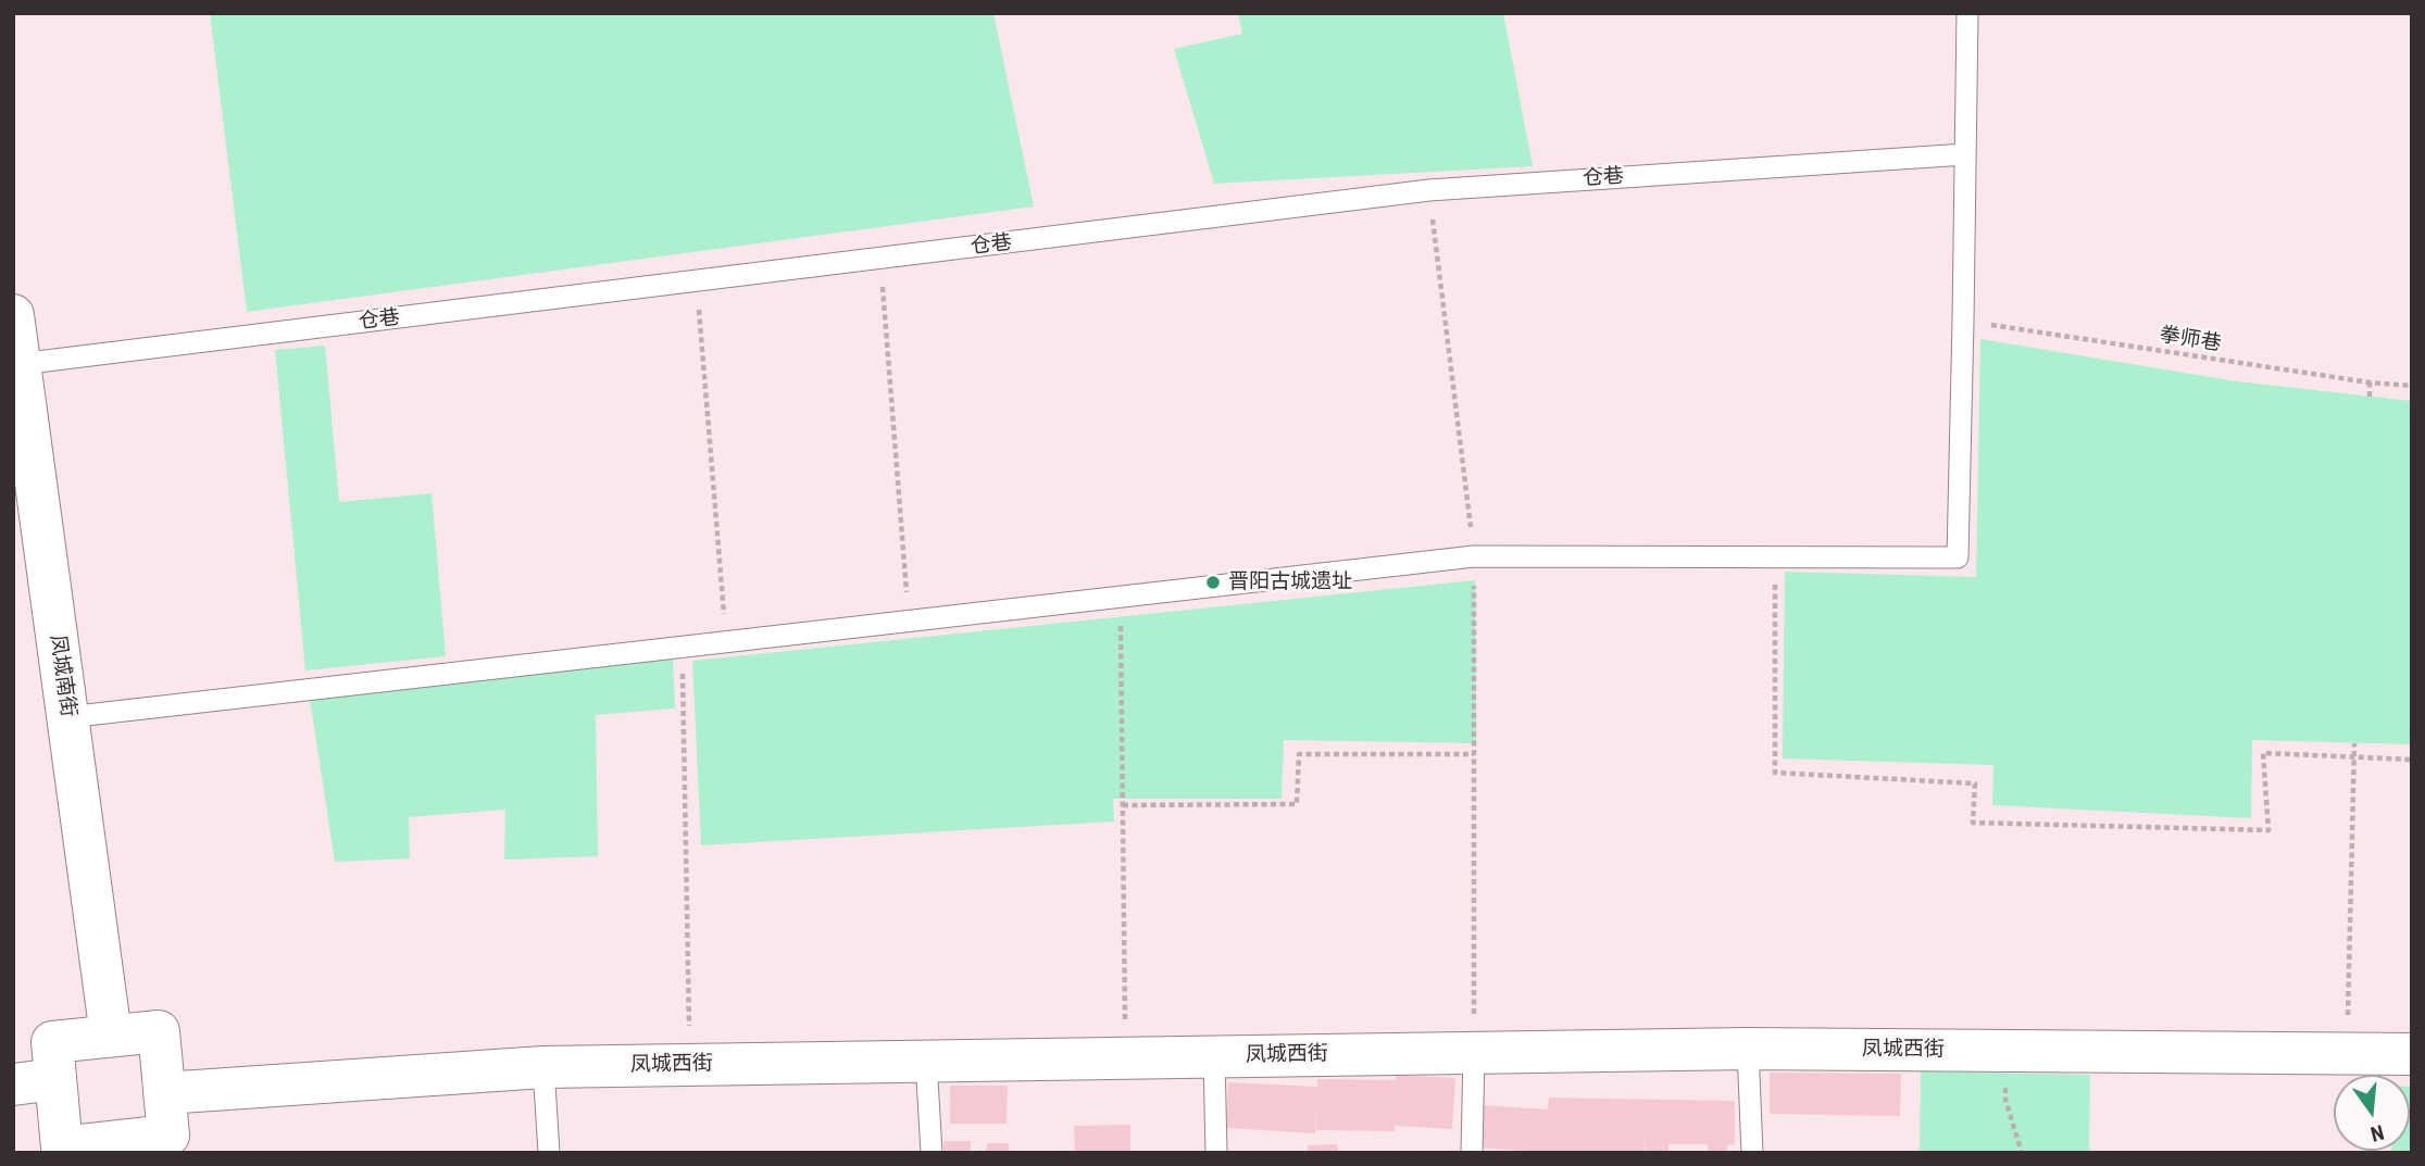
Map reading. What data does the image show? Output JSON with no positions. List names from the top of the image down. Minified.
{"streets":{"street":["凤城南街","凤城西街"],"lane":["仓巷"],"path":["拳师巷"]},"crossings":[["仓巷","凤城南街"]],"places":["晋阳古城遗址"],"north":"bottom"}
